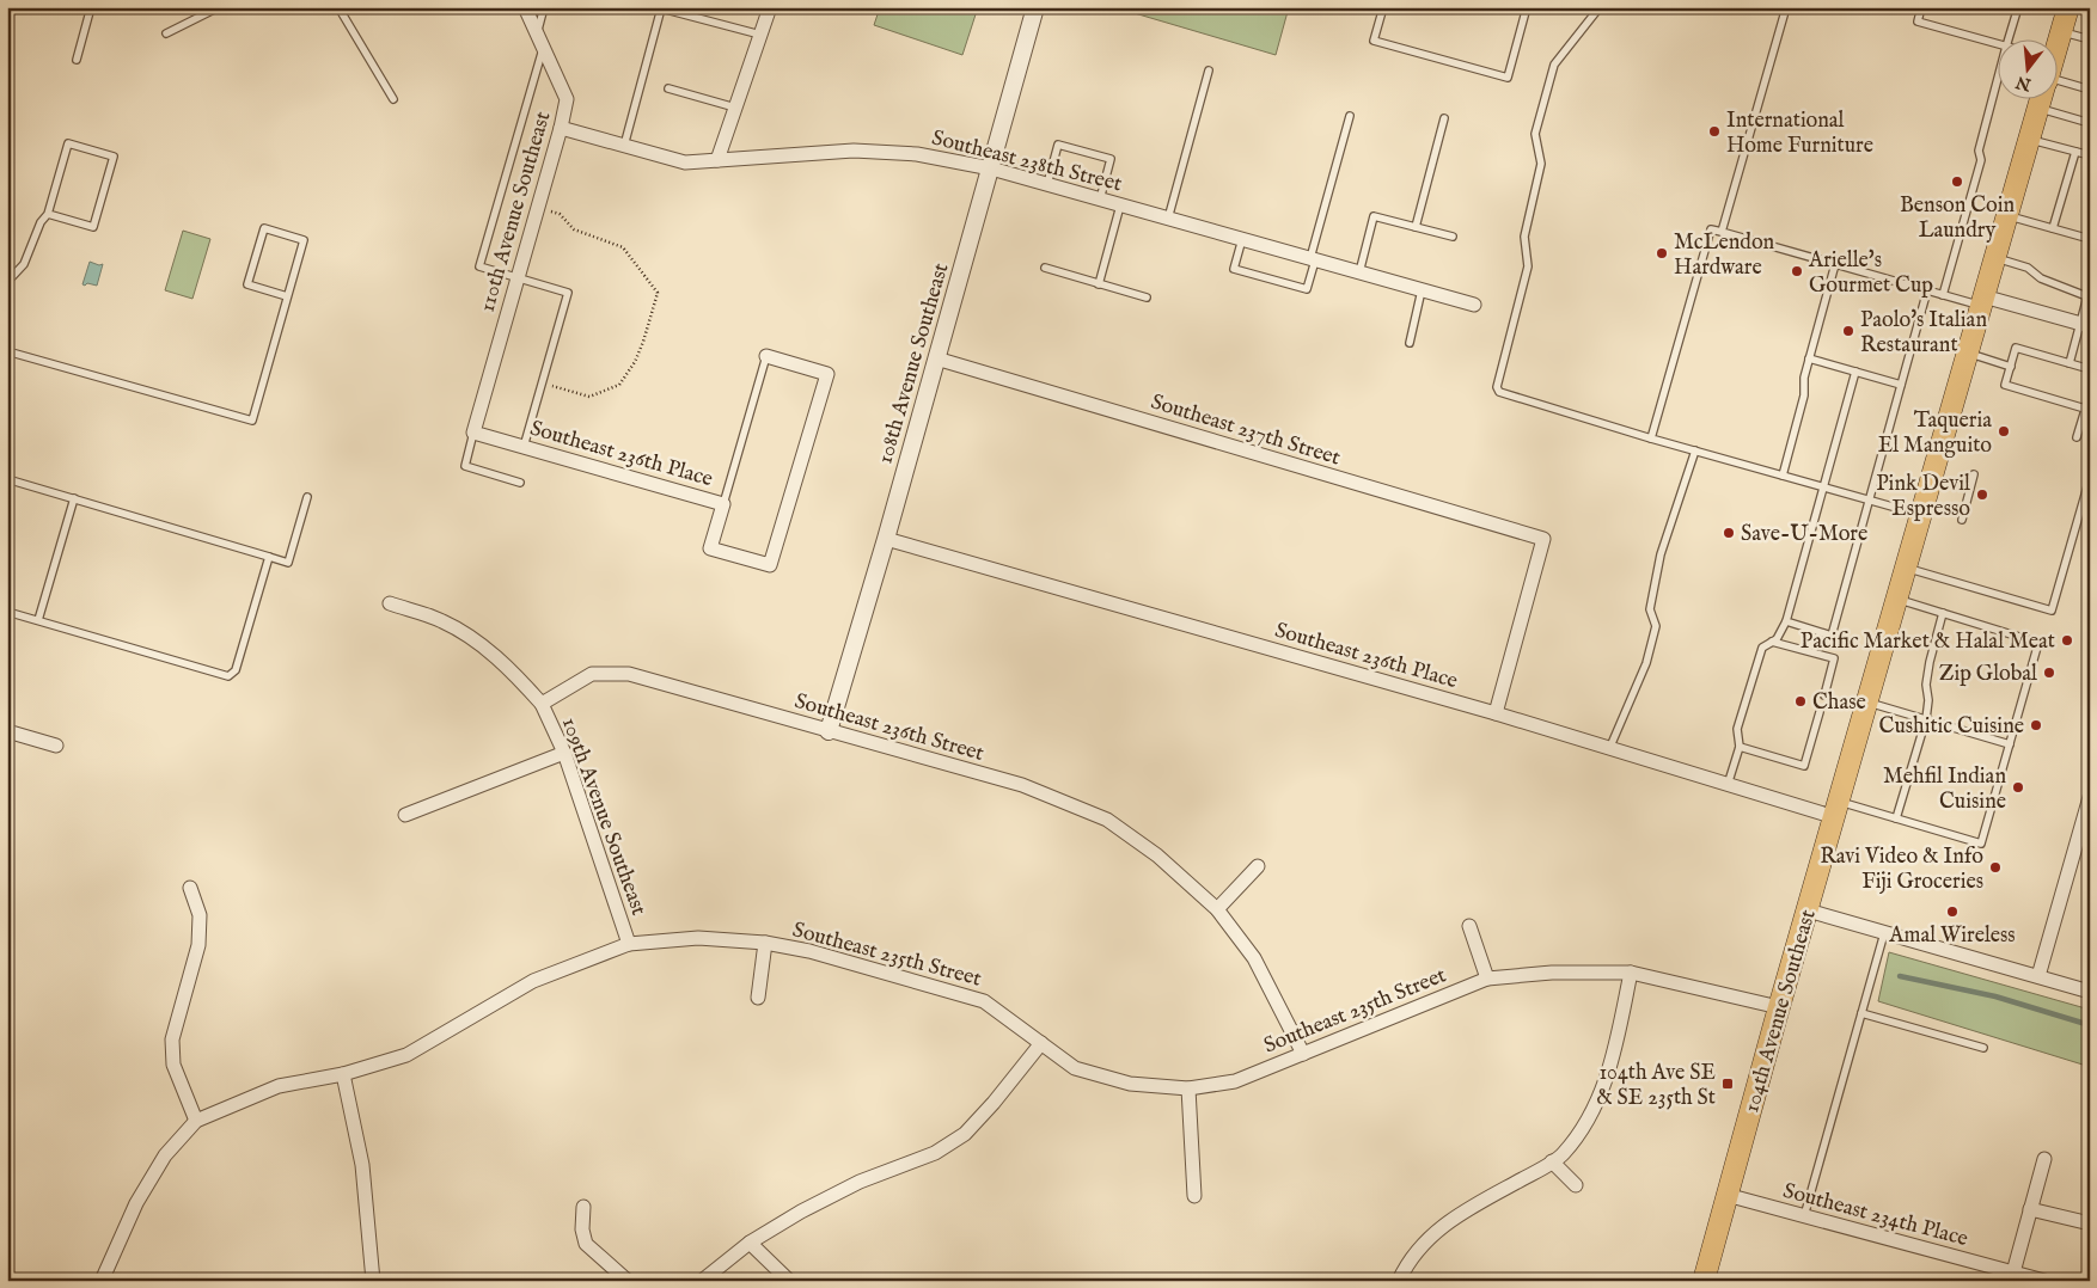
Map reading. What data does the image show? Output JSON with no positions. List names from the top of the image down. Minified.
{"streets":{"main road":["104th Avenue Southeast"],"street":["Southeast 238th Street","110th Avenue Southeast","108th Avenue Southeast","Southeast 237th Street","Southeast 236th Place","Southeast 236th Street","109th Avenue Southeast","Southeast 235th Street","Southeast 234th Place"]},"crossings":[["Southeast 238th Street","110th Avenue Southeast"],["Southeast 238th Street","108th Avenue Southeast"],["110th Avenue Southeast","Southeast 236th Place"],["108th Avenue Southeast","Southeast 237th Street"],["108th Avenue Southeast","Southeast 236th Place"],["108th Avenue Southeast","Southeast 236th Street"],["Southeast 237th Street","Southeast 236th Place"],["Southeast 236th Place","104th Avenue Southeast"],["Southeast 236th Street","109th Avenue Southeast"],["Southeast 236th Street","Southeast 235th Street"],["109th Avenue Southeast","Southeast 235th Street"],["Southeast 235th Street","104th Avenue Southeast"],["104th Avenue Southeast","Southeast 234th Place"]],"places":{"other":["International Home Furniture","Benson Coin Laundry","McLendon Hardware","Arielle's Gourmet Cup","Paolo's Italian Restaurant","Taqueria El Manguito","Pink Devil Espresso","Save-U-More","Pacific Market & Halal Meat","Zip Global","Chase","Cushitic Cuisine","Mehfil Indian Cuisine","Ravi Video & Info Fiji Groceries","Amal Wireless"],"transit":["104th Ave SE & SE 235th St"]},"north":"bottom"}
